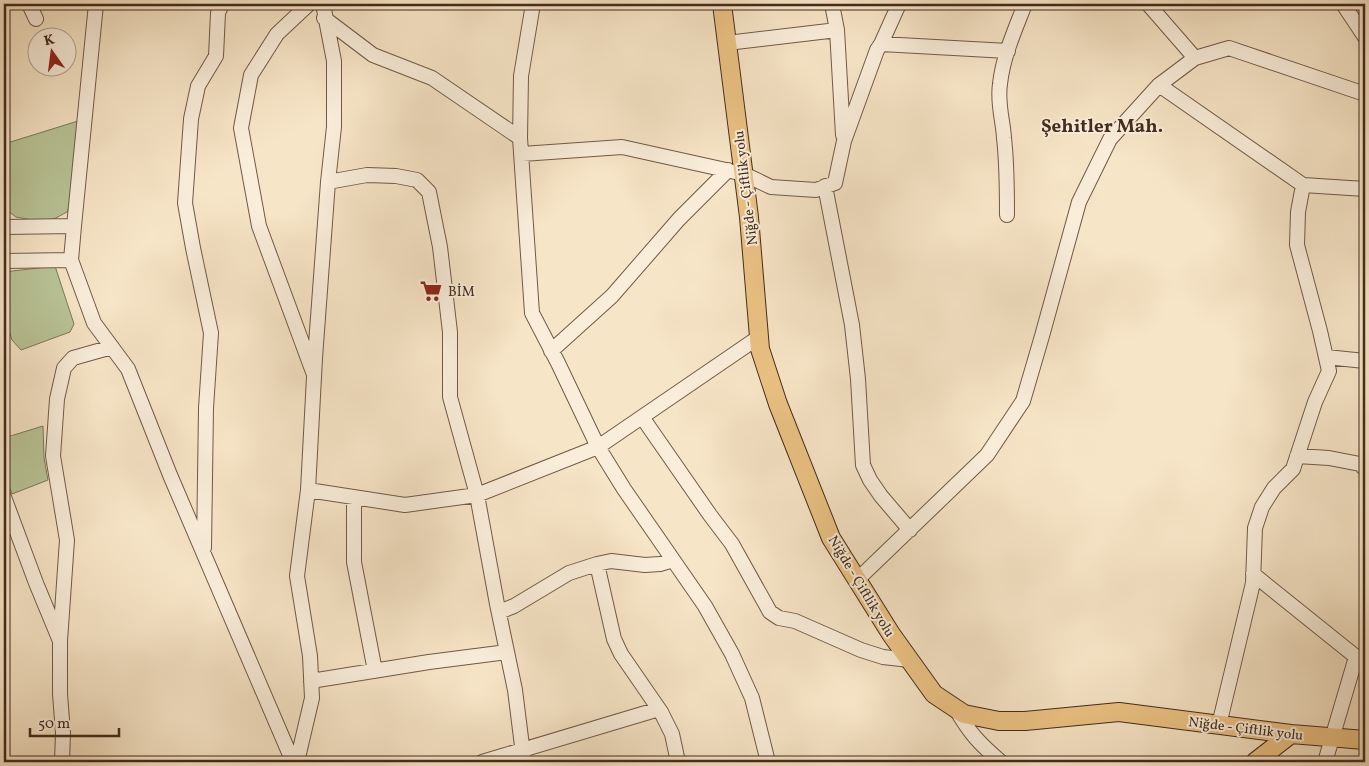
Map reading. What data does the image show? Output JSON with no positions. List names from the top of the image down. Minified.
{"streets":{"main road":["Niğde - Çiftlik yolu"]},"districts":["Şehitler Mah."],"places":{"supermarket":["BİM"]},"scale_bar":"50 m","north":"top"}
